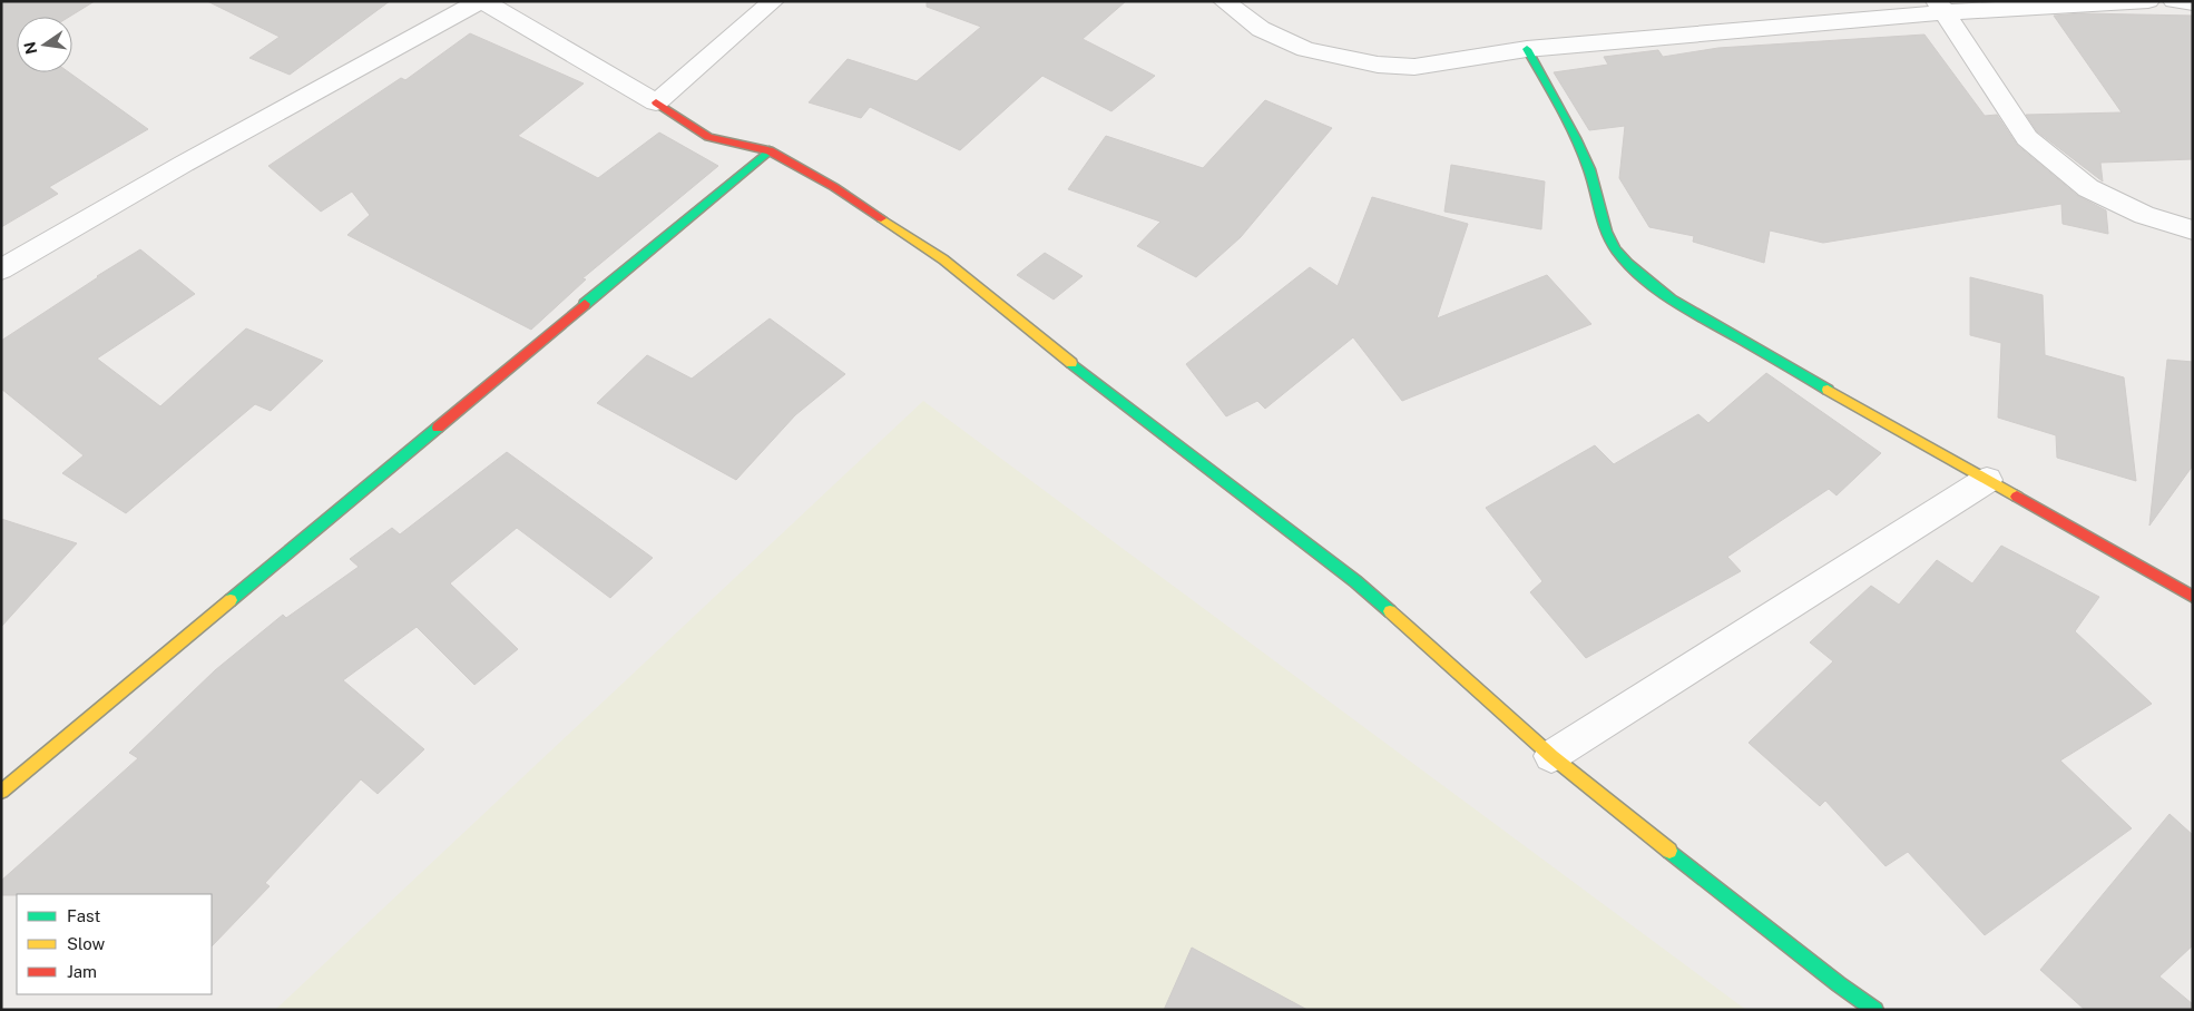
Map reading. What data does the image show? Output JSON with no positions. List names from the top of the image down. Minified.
{"legend":["Fast","Slow","Jam"],"north":"left"}
